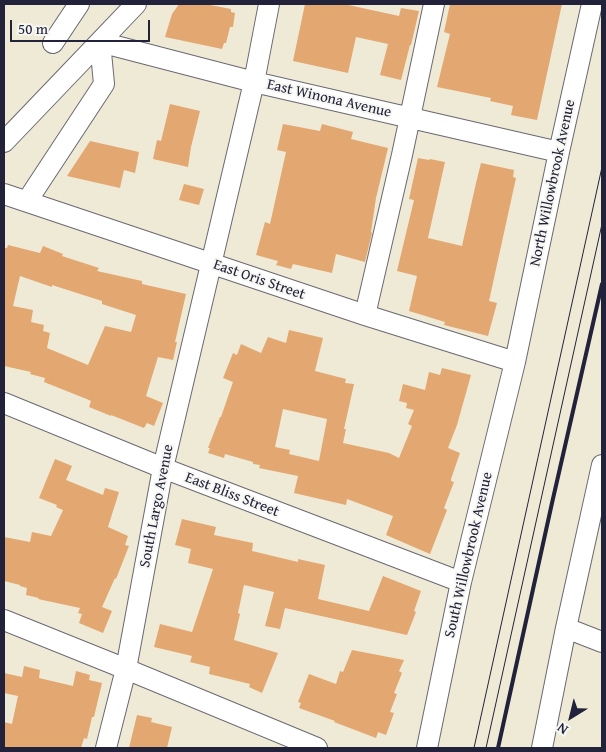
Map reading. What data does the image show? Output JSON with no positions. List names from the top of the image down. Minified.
{"streets":{"street":["East Winona Avenue","North Willowbrook Avenue","East Oris Street","East Bliss Street","South Largo Avenue","South Willowbrook Avenue"]},"crossings":[["East Winona Avenue","North Willowbrook Avenue"],["East Winona Avenue","South Largo Avenue"],["North Willowbrook Avenue","East Oris Street"],["North Willowbrook Avenue","South Willowbrook Avenue"],["East Oris Street","South Largo Avenue"],["East Oris Street","South Willowbrook Avenue"],["East Bliss Street","South Largo Avenue"],["East Bliss Street","South Willowbrook Avenue"]],"scale_bar":"50 m","north":"bottom left"}
